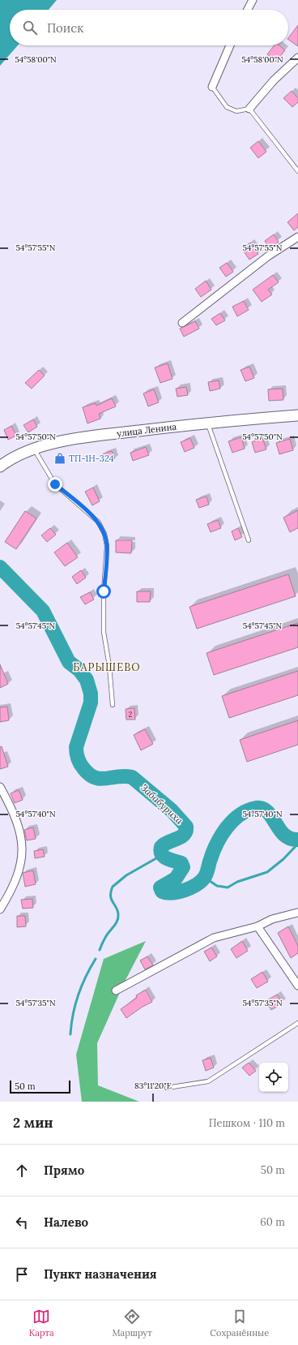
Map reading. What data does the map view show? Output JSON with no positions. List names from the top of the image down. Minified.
{"streets":{"main road":["улица Ленина"]},"districts":["БАРЫШЕВО"],"water":["Забабуриха"],"places":{"shop":["ТП-1Н-324"]},"house_numbers":["2"],"scale_bar":"50 m","page":{"search":"Поиск","scale":"50 m","heading":["2 мин","Пешком · 110 m"],"list":[["Прямо","50 m"],["Налево","60 m"],"Пункт назначения"],"nav":["Карта","Маршрут","Сохранённые"]},"coordinates":["54°58'00\"N","54°57'55\"N","54°57'50\"N","54°57'45\"N","54°57'40\"N","54°57'35\"N","83°11'20\"E"]}
